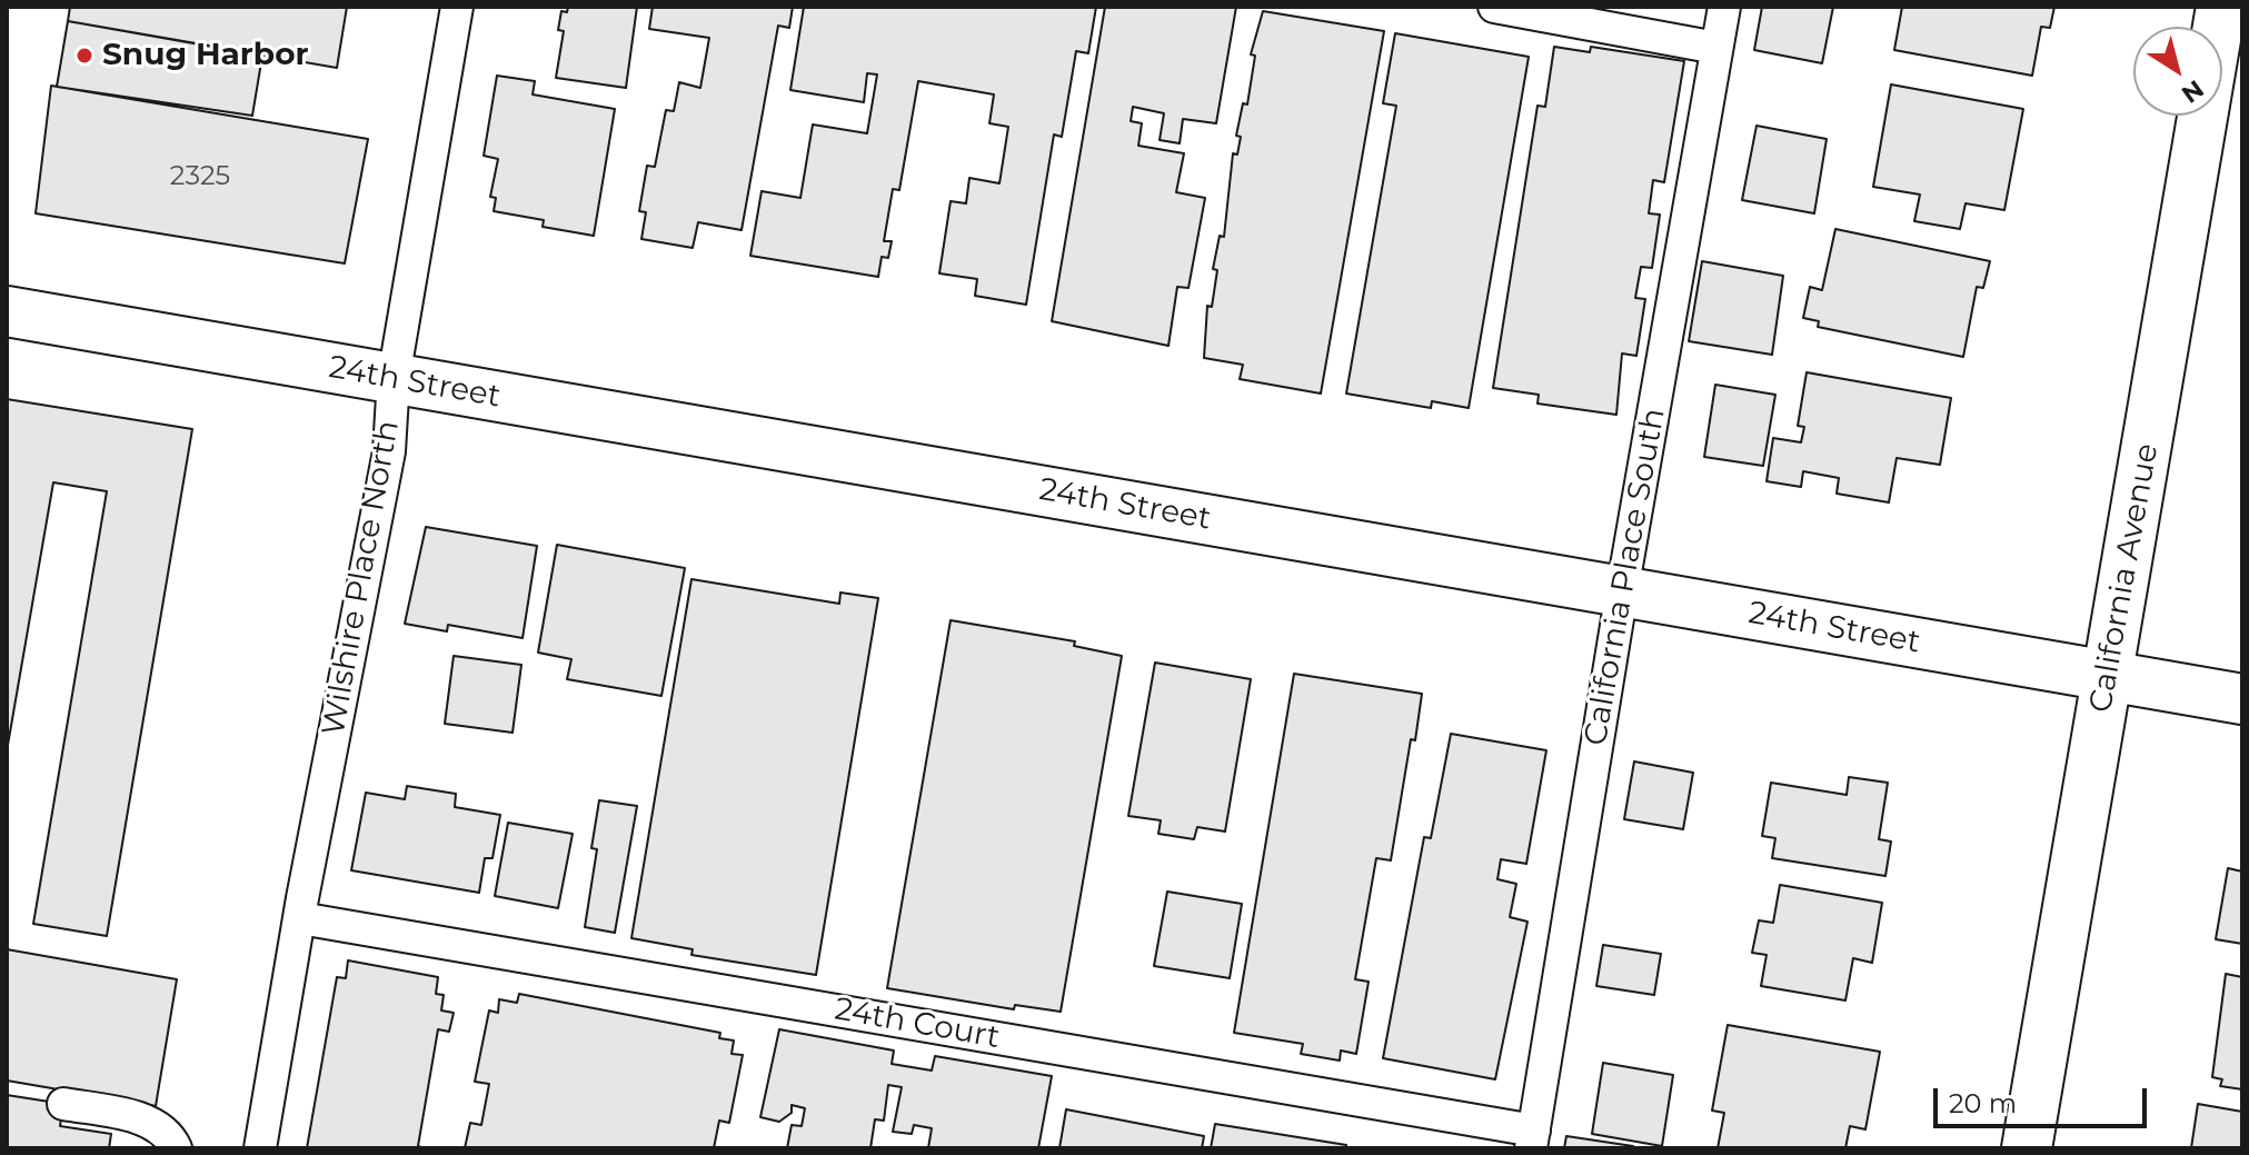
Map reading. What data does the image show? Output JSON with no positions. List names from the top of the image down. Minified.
{"streets":{"street":["24th Street","California Avenue"],"lane":["California Place South","Wilshire Place North","24th Court"]},"crossings":[["24th Street","California Place South"],["24th Street","Wilshire Place North"],["24th Street","California Avenue"],["California Place South","24th Court"],["Wilshire Place North","24th Court"]],"places":["Snug Harbor"],"house_numbers":["2325"],"scale_bar":"20 m","north":"bottom right"}
